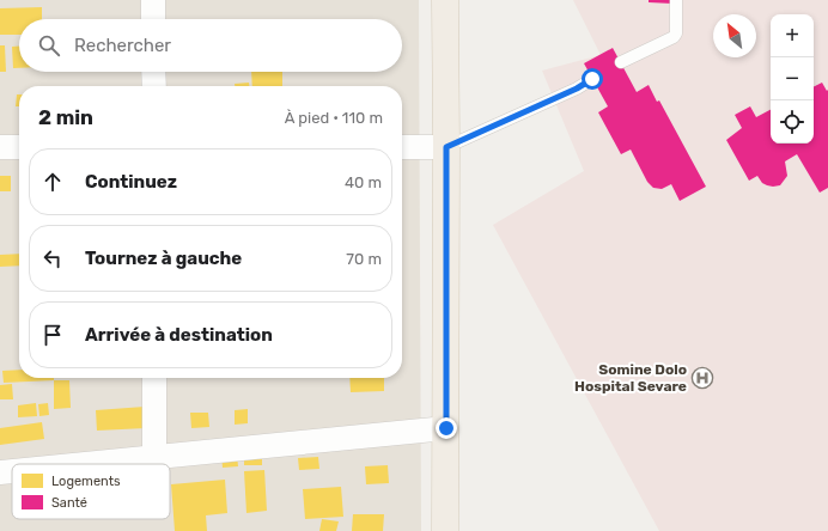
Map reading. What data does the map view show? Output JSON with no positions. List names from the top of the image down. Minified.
{"places":{"hospital":["Somine Dolo Hospital Sevare"]},"legend":["Logements","Santé"],"north":"top left","page":{"map_buttons":["+","−"],"search":"Rechercher","heading":["2 min","À pied · 110 m"],"list":[["Continuez","40 m"],["Tournez à gauche","70 m"],"Arrivée à destination"]}}
